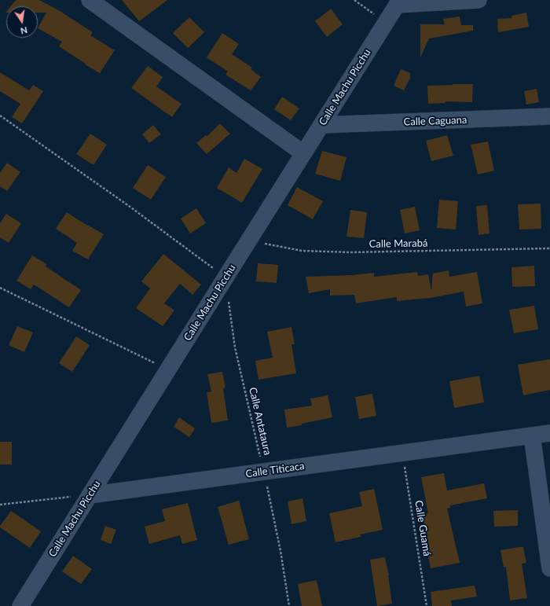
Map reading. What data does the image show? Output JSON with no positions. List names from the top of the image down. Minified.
{"streets":{"street":["Calle Machu Picchu","Calle Caguana","Calle Titicaca"],"path":["Calle Marabá","Calle Antataura","Calle Guamá"]},"crossings":[["Calle Machu Picchu","Calle Caguana"],["Calle Machu Picchu","Calle Marabá"],["Calle Machu Picchu","Calle Titicaca"],["Calle Antataura","Calle Titicaca"],["Calle Titicaca","Calle Guamá"]],"north":"bottom"}
